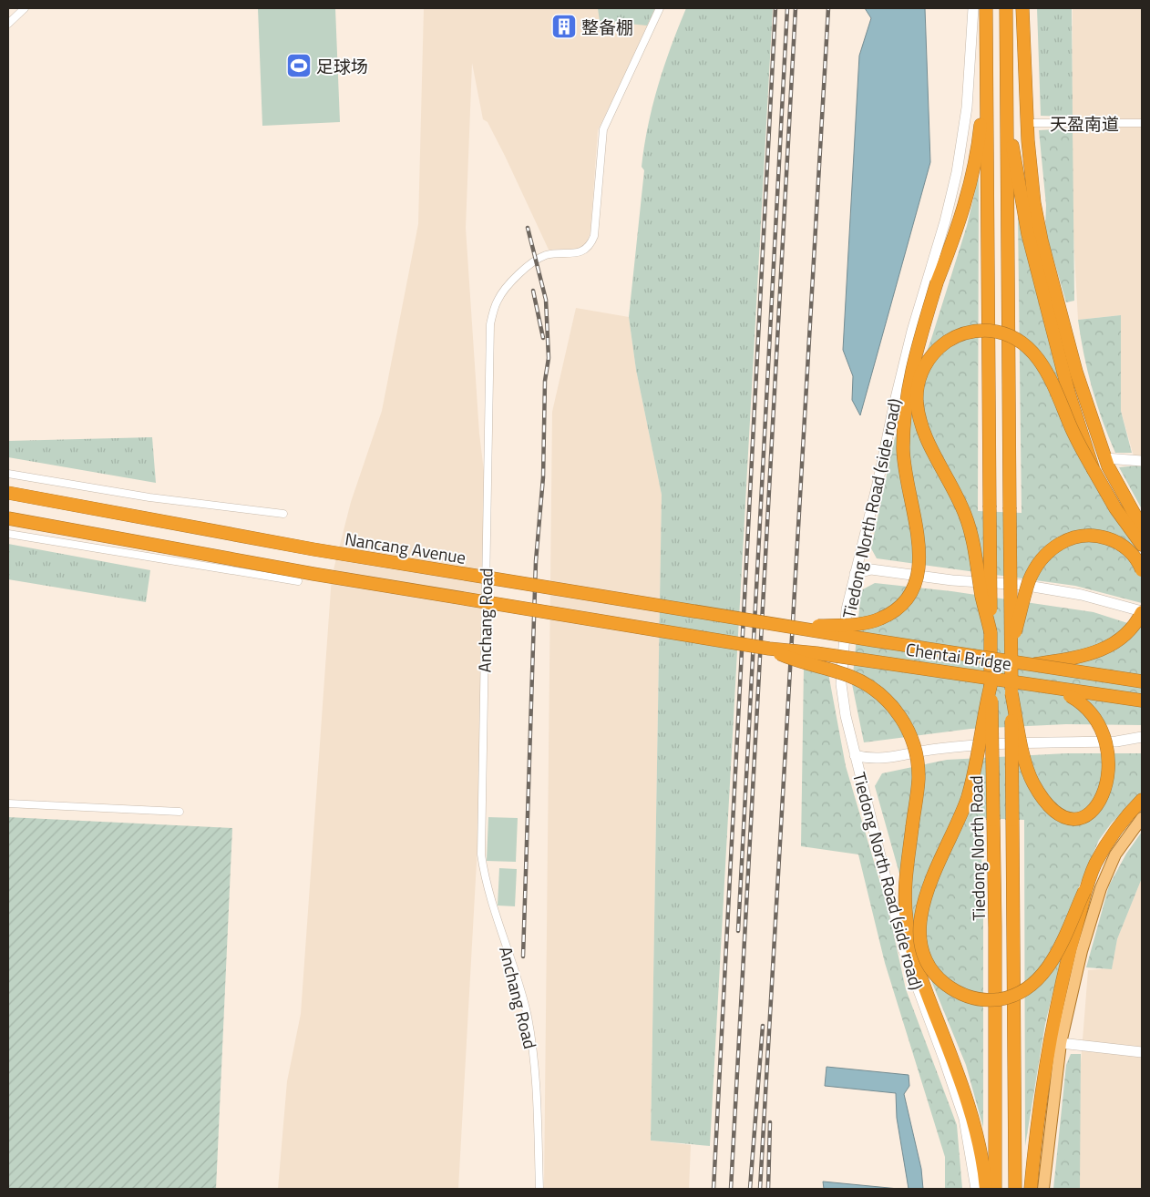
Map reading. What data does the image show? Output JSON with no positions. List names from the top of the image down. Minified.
{"streets":{"highway":["Nancang Avenue","Chentai Bridge","Tiedong North Road"],"street":["天盈南道","Tiedong North Road (side road)","Anchang Road"]},"crossings":[["Nancang Avenue","Chentai Bridge"]],"places":{"building":["整备棚"],"sports":["足球场"]}}
